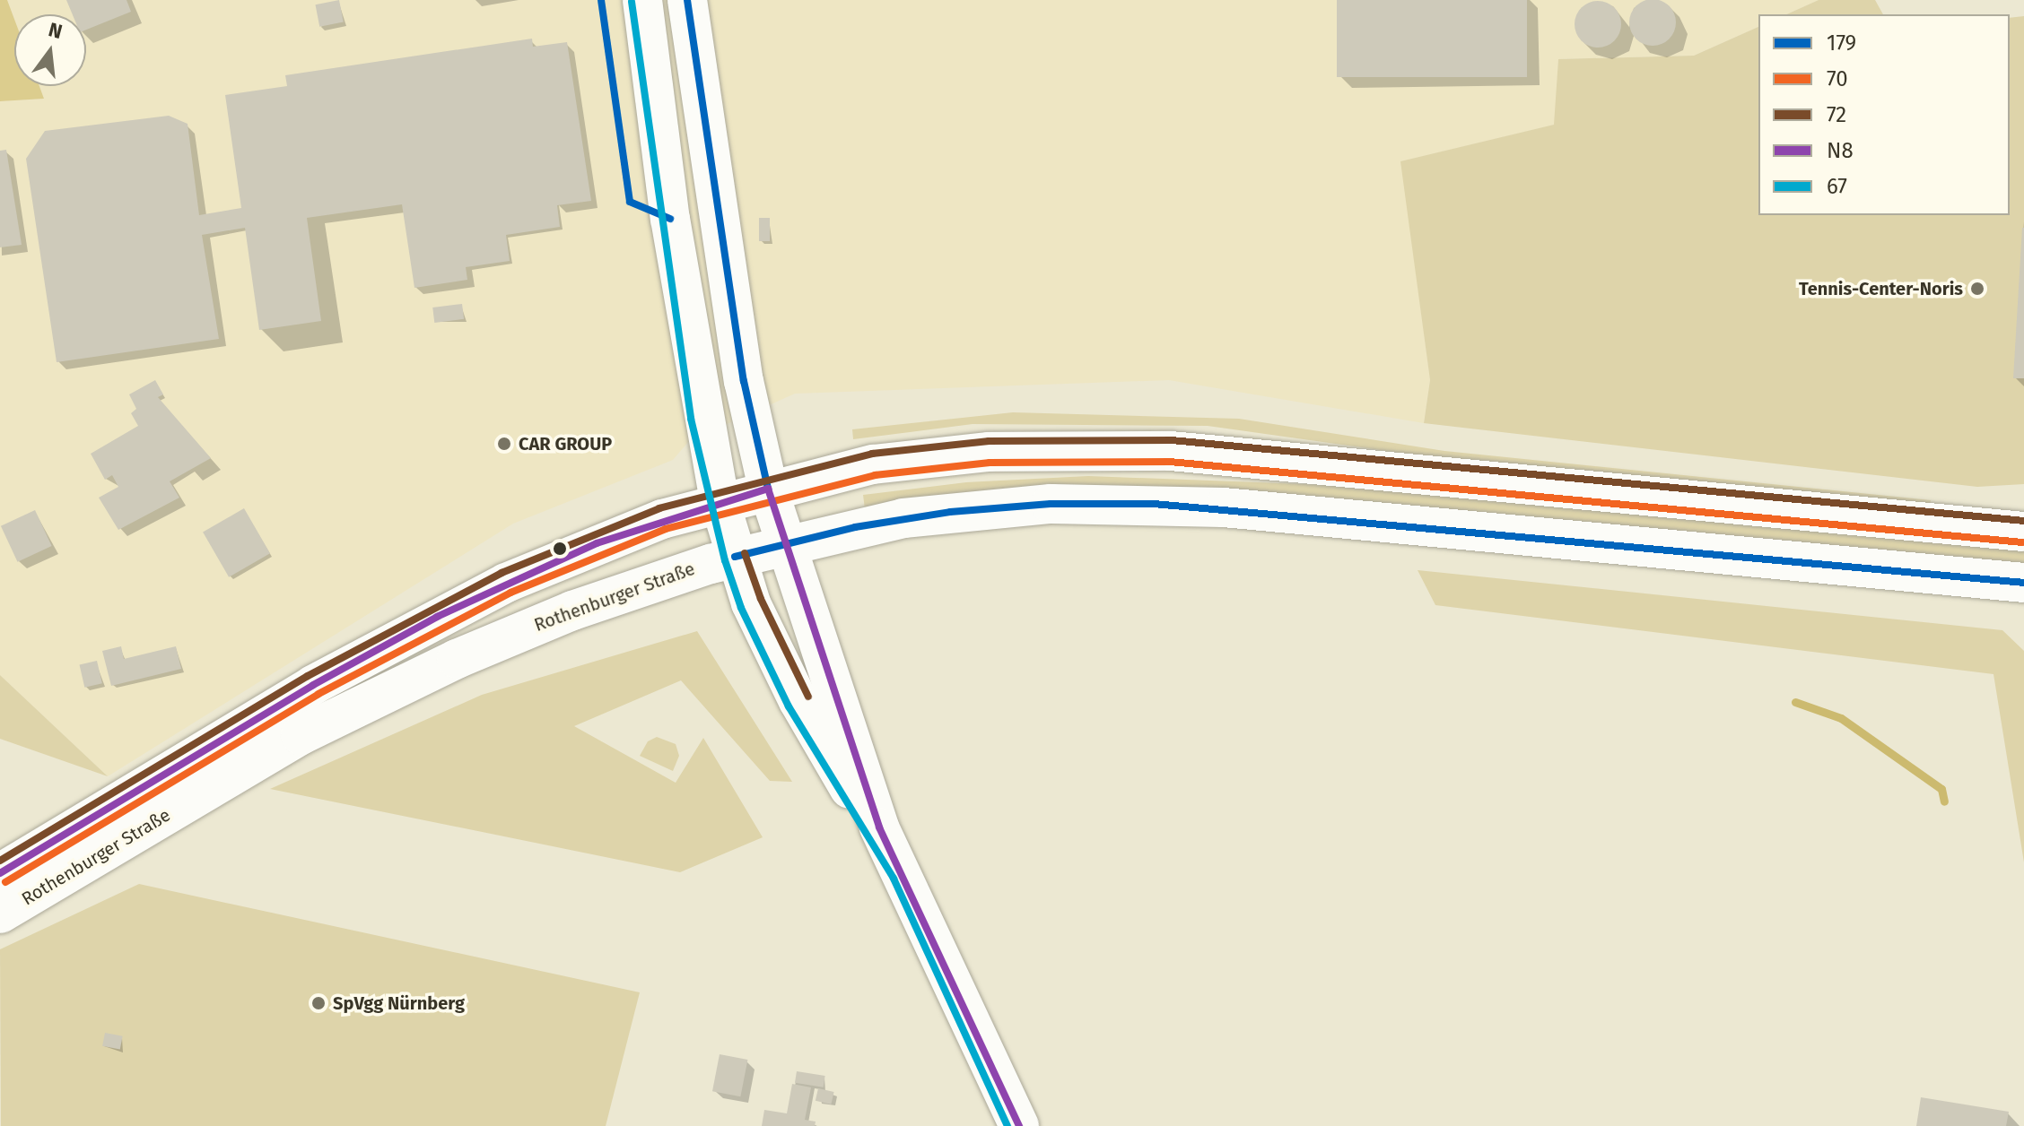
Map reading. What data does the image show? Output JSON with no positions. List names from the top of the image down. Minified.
{"streets":{"main road":["Rothenburger Straße"]},"places":["Tennis-Center-Noris","CAR GROUP","SpVgg Nürnberg"],"lines":["transit line 179","transit line 67","transit line 72","transit line 70","transit line N8"],"legend":["179","70","72","N8","67"],"north":"top"}
